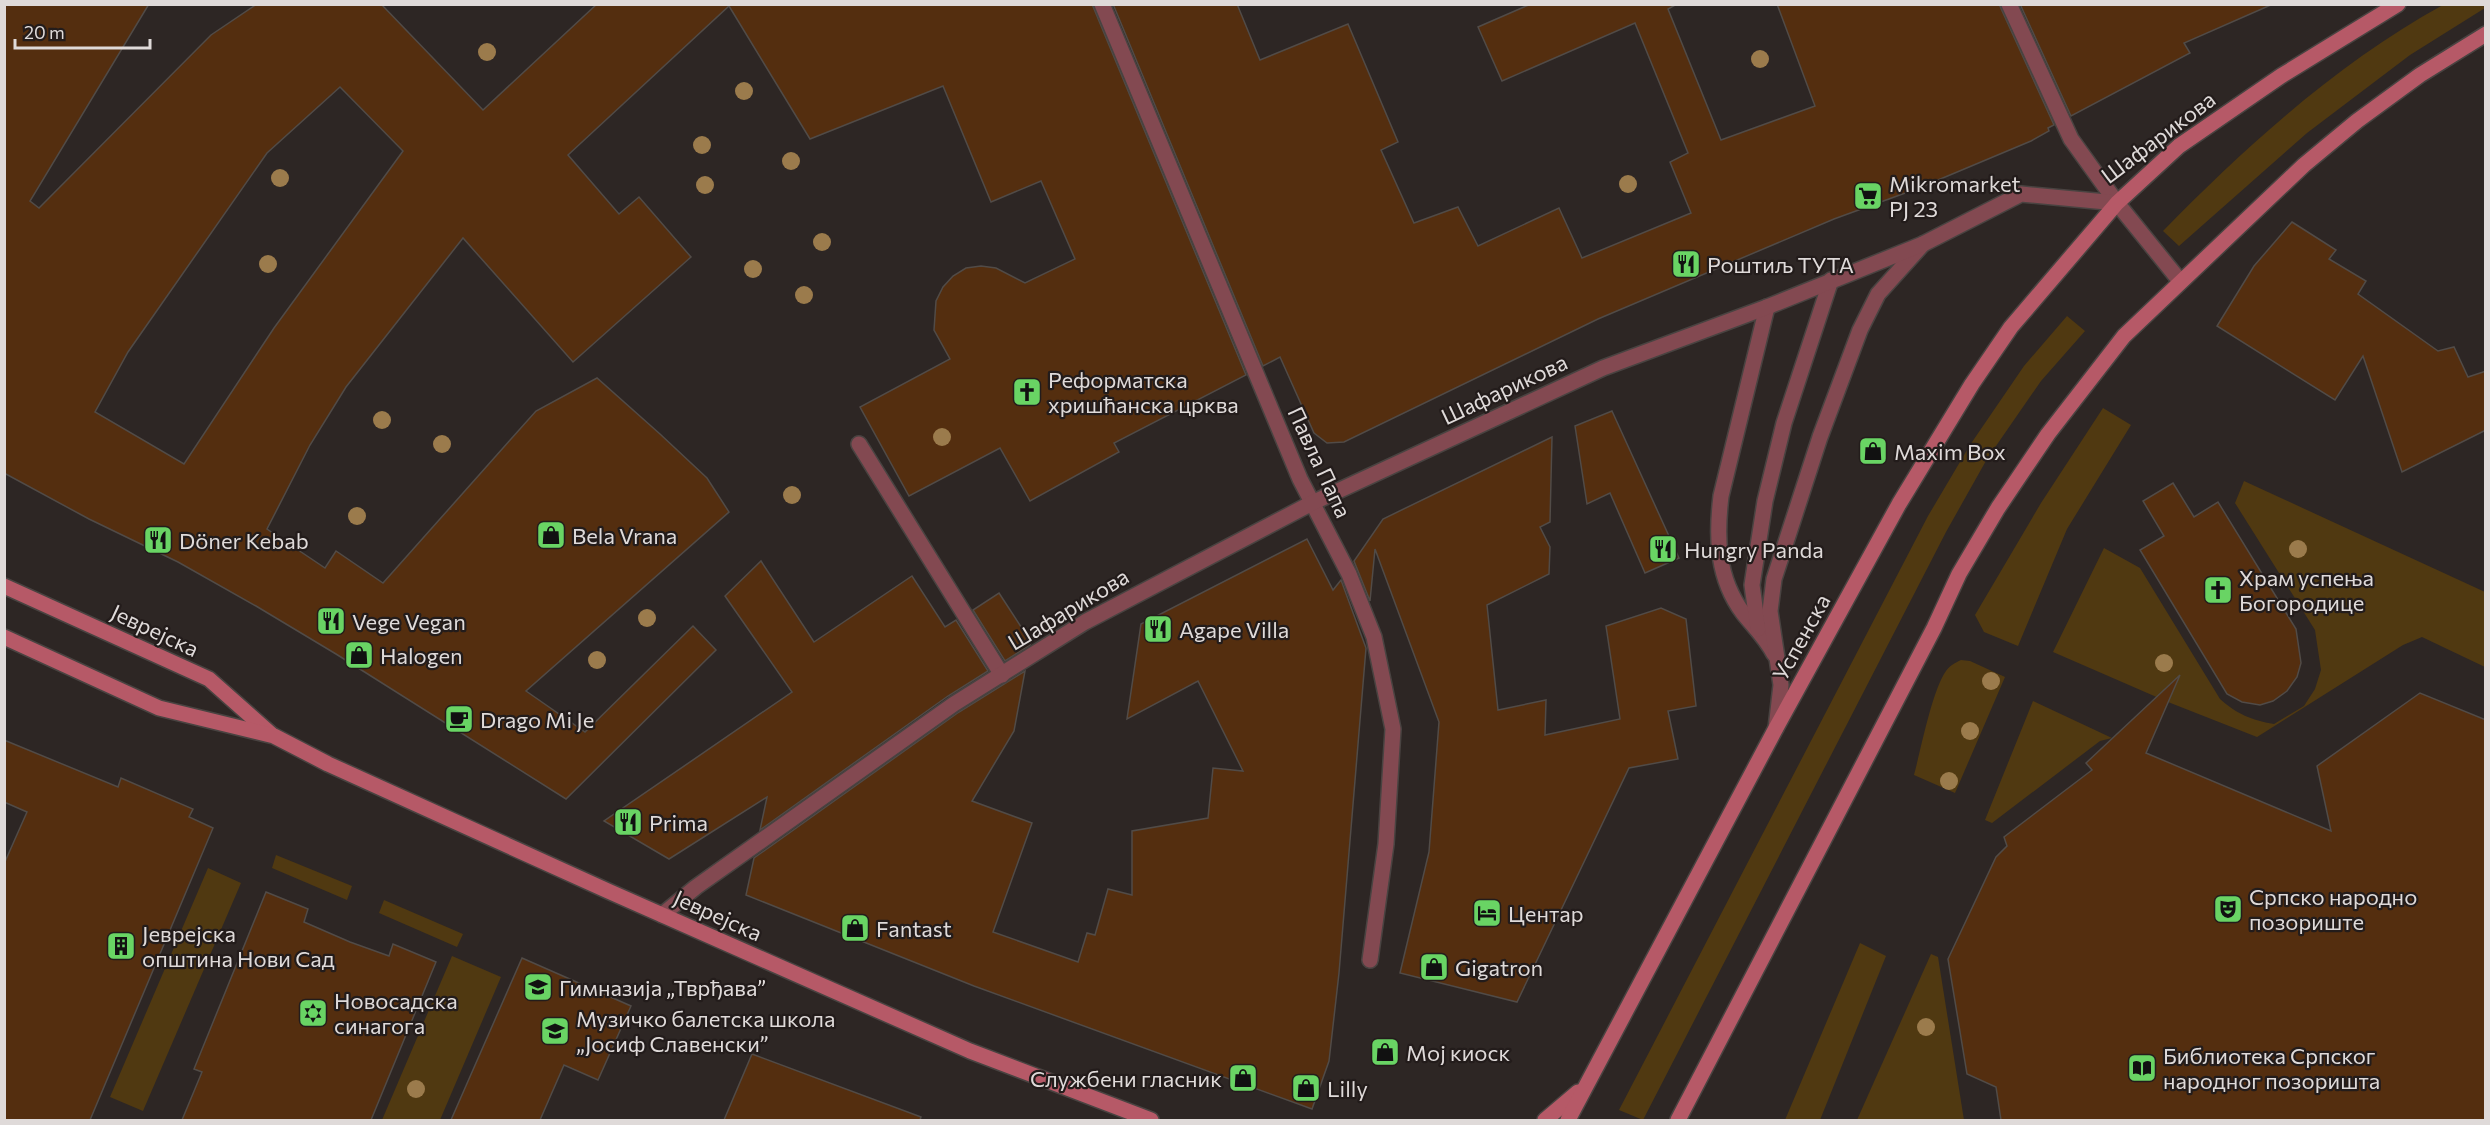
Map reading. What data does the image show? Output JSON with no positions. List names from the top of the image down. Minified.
{"streets":{"main road":["Шафарикова","Јеврејска","Успенска"],"street":["Павла Папа"]},"crossings":[["Шафарикова","Павла Папа"],["Шафарикова","Јеврејска"],["Шафарикова","Успенска"]],"places":{"supermarket":["Mikromarket PJ 23"],"restaurant":["Роштиљ ТУТА","Döner Kebab","Hungry Panda","Vege Vegan","Agape Villa","Prima"],"church":["Реформатска хришћанска црква","Храм успења Богородице"],"shop":["Maxim Box","Bela Vrana","Halogen","Fantast","Gigatron","Мој киоск","Службени гласник","Lilly"],"cafe":["Drago Mi Je"],"theatre":["Српско народно позориште"],"hotel":["Центар"],"building":["Јеврејска општина Нови Сад"],"school or university":["Гимназија „Тврђава”","Музичко балетска школа „Јосиф Славенски”"],"synagogue":["Новосадска синагога"],"library":["Библиотека Српског народног позоришта"]},"scale_bar":"20 m"}
